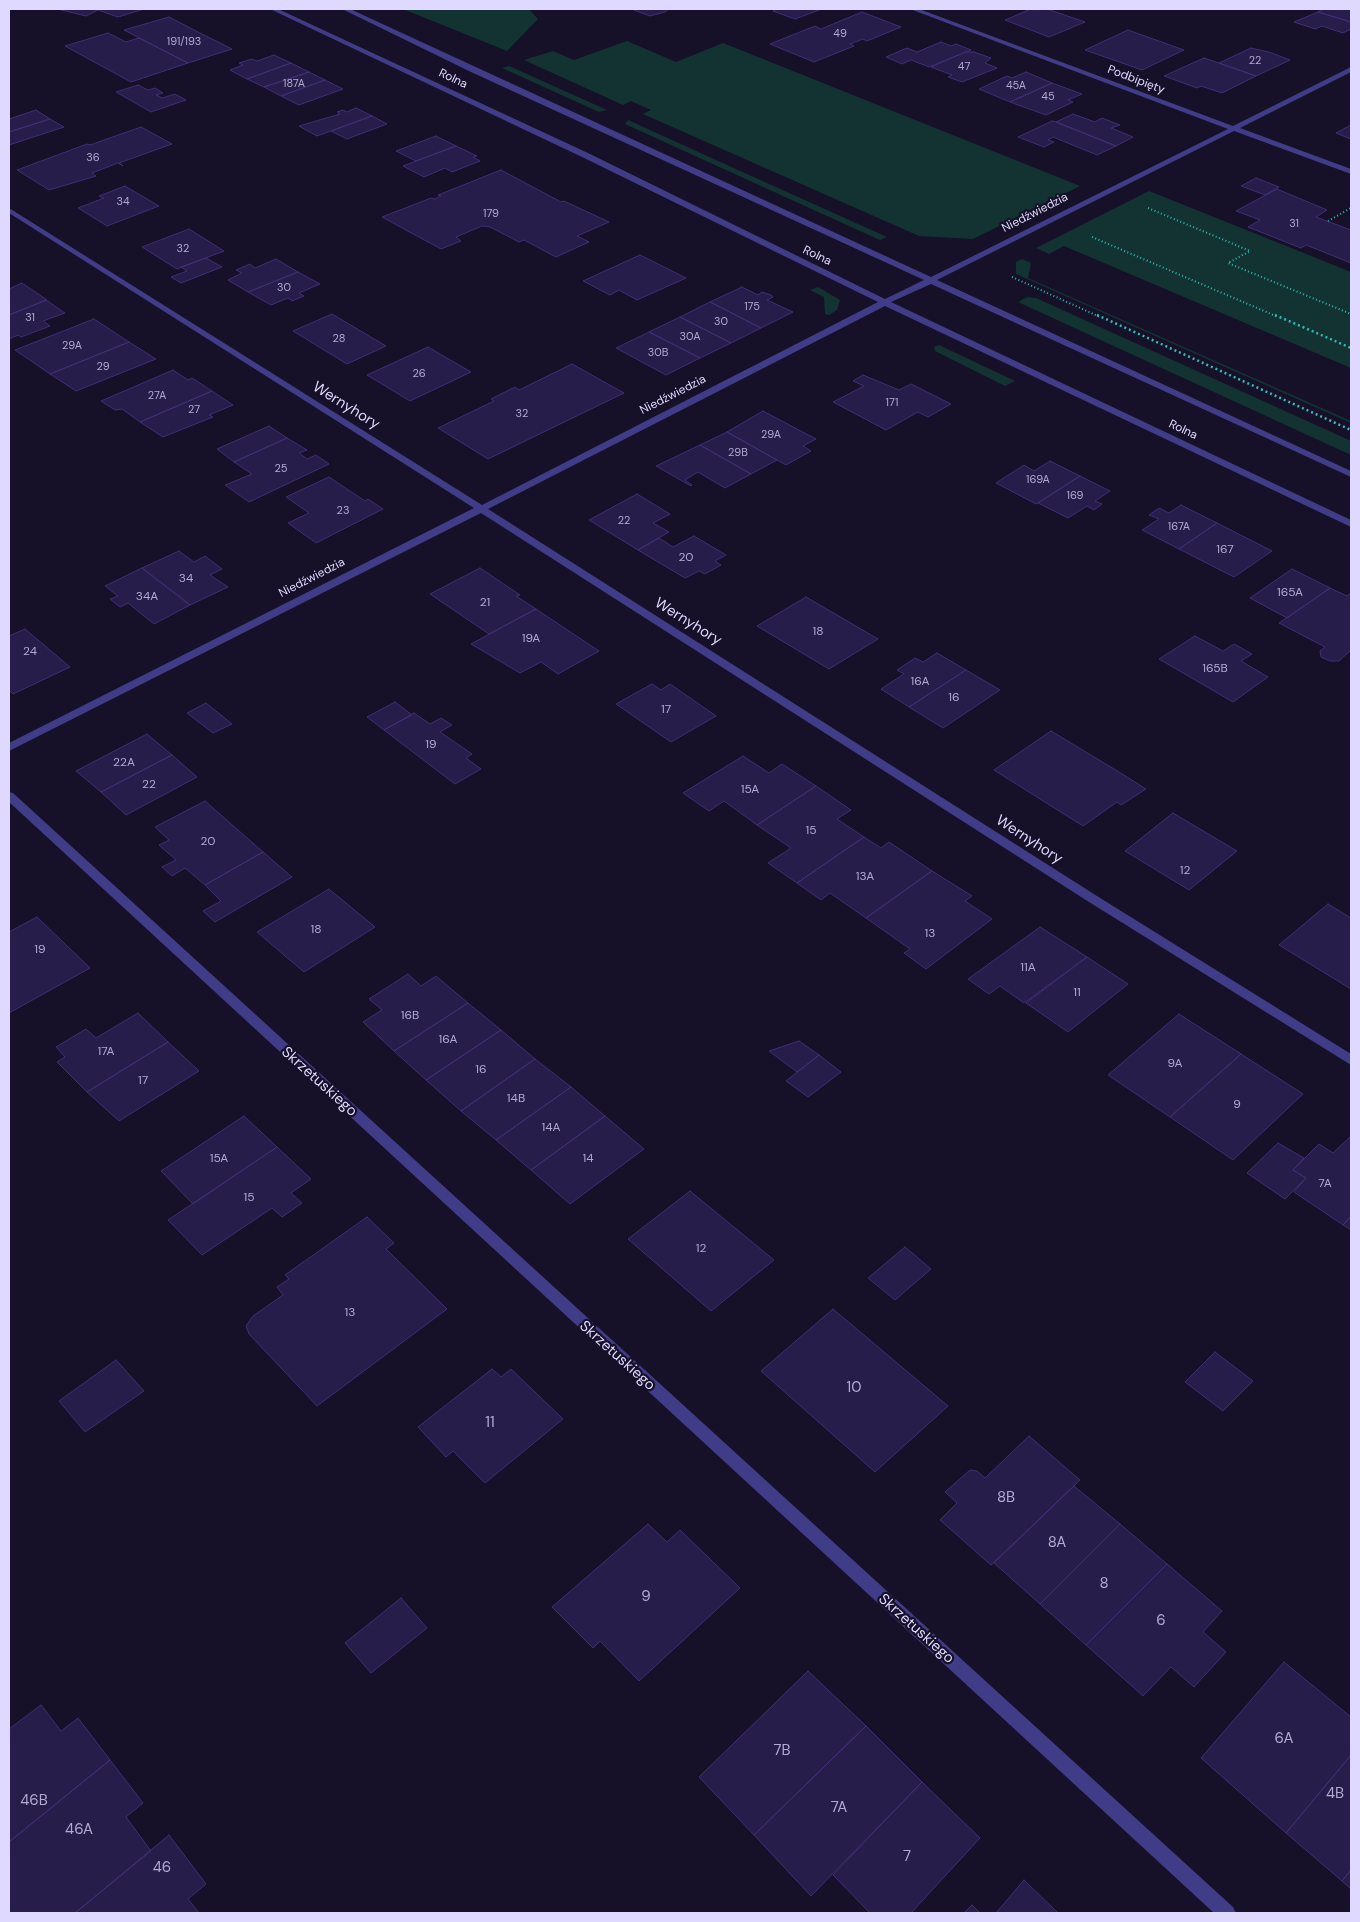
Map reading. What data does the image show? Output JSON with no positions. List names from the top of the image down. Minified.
{"streets":{"street":["Rolna","Podbipięty","Niedźwiedzia","Wernyhory","Skrzetuskiego"]},"crossings":[["Rolna","Niedźwiedzia"],["Podbipięty","Niedźwiedzia"],["Niedźwiedzia","Wernyhory"]],"house_numbers":["49","191/193","22","47","187A","45A","45","36","34","179","31","32","30","175","31","30","30A","28","29A","30B","29","26","27A","171","27","32","29A","29B","25","169A","169","23","22","167A","167","20","34","165A","34A","21","18","19A","24","165B","16A","16","17","19","22A","22","15A","15","20","12","13A","18","13","19","11A","11","16B","16A","17A","9A","16","17","14B","9","14A","15A","14","7A","15","12","13","10","11","8B","8A","8","9","6","6A","7B","4B","46B","7A","46A","7","46"]}
